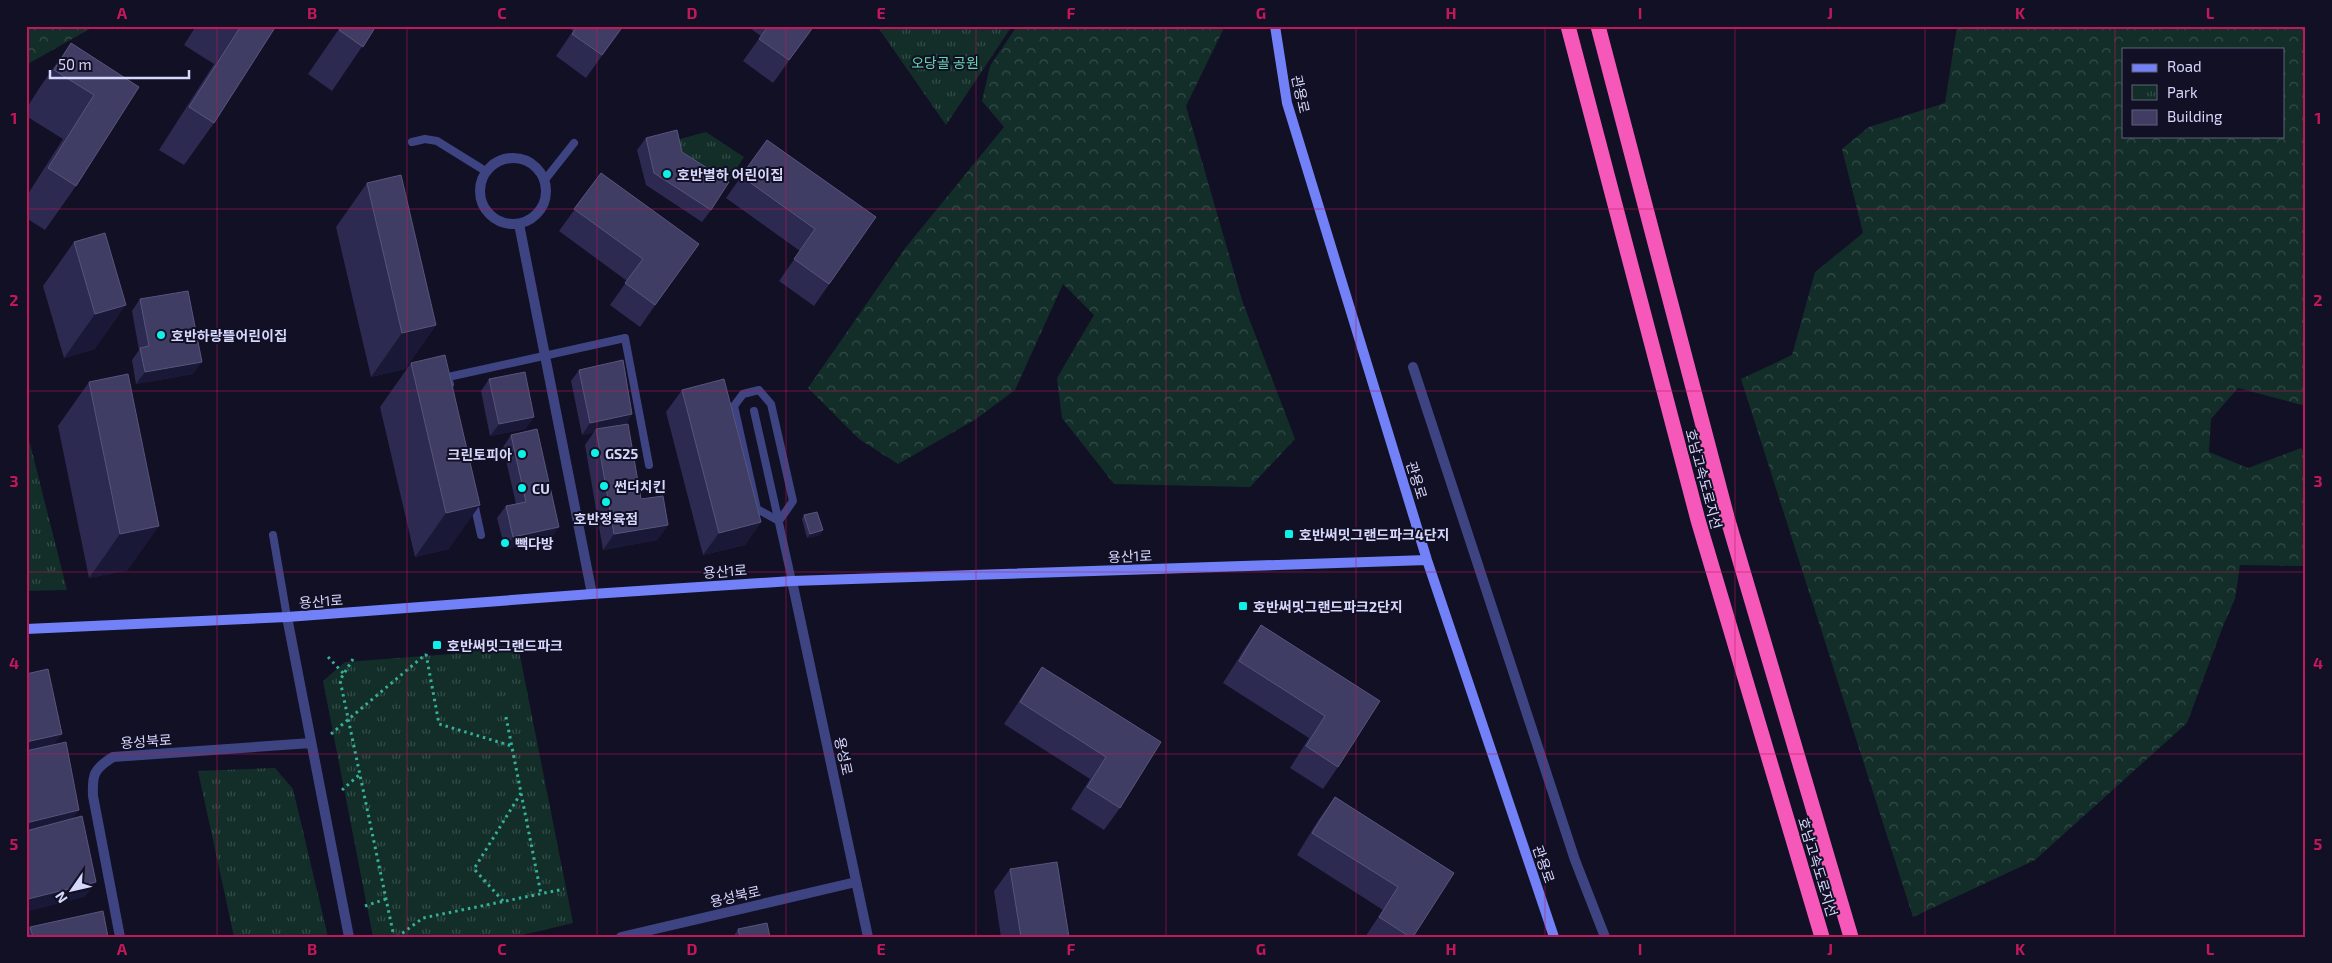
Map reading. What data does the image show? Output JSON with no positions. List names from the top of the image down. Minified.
{"streets":{"highway":["호남고속도로지선"],"main road":["관용로","용산1로"],"street":["용성북로","용성로"]},"crossings":[["관용로","용산1로"],["용산1로","용성로"],["용성북로","용성로"]],"parks":["오당골 공원"],"places":{"other":["호반별하 어린이집","호반하랑뜰어린이집","GS25","크린토피아","썬더치킨","CU","호반정육점","빽다방"],"transit":["호반써밋그랜드파크4단지","호반써밋그랜드파크2단지","호반써밋그랜드파크"]},"legend":["Road","Park","Building"],"scale_bar":"50 m","north":"bottom left","grid":{"columns":["A","B","C","D","E","F","G","H","I","J","K","L"],"rows":["1","2","3","4","5"]}}
